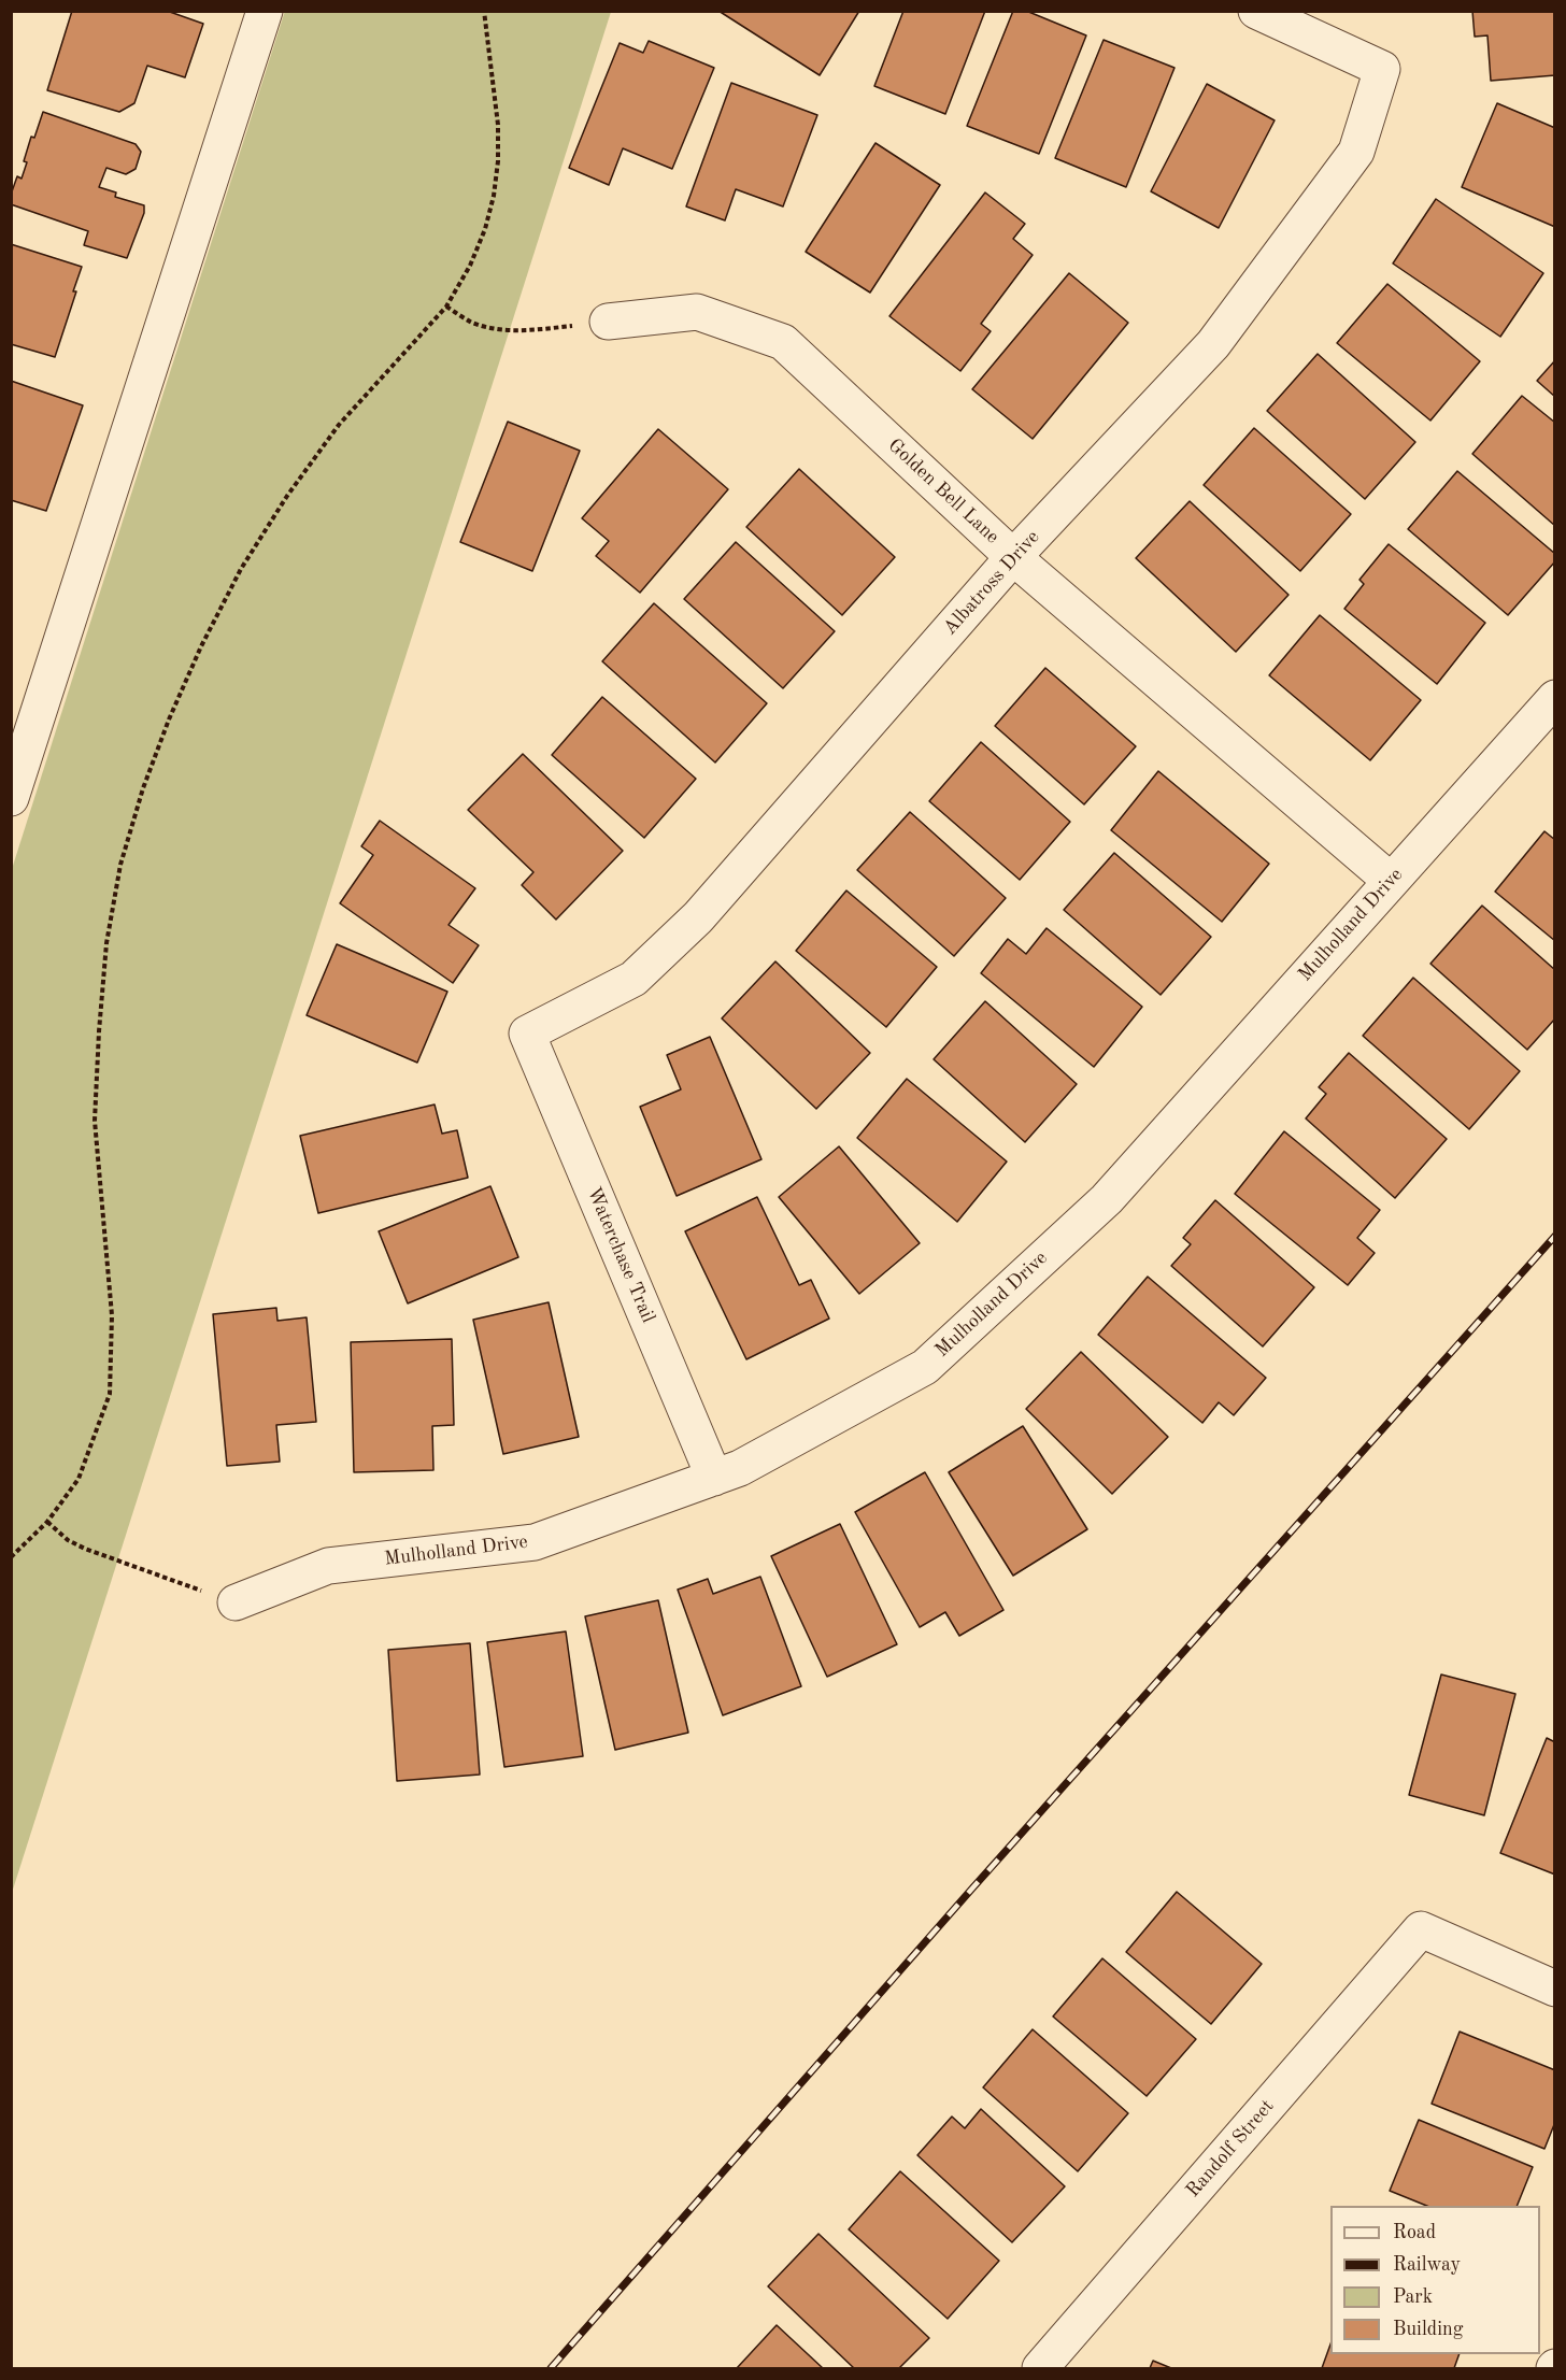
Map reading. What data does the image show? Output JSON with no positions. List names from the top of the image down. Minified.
{"streets":{"street":["Golden Bell Lane","Albatross Drive","Mulholland Drive","Waterchase Trail","Randolf Street"]},"crossings":[["Golden Bell Lane","Albatross Drive"],["Golden Bell Lane","Mulholland Drive"],["Albatross Drive","Waterchase Trail"],["Mulholland Drive","Waterchase Trail"]],"legend":["Road","Railway","Park","Building"]}
